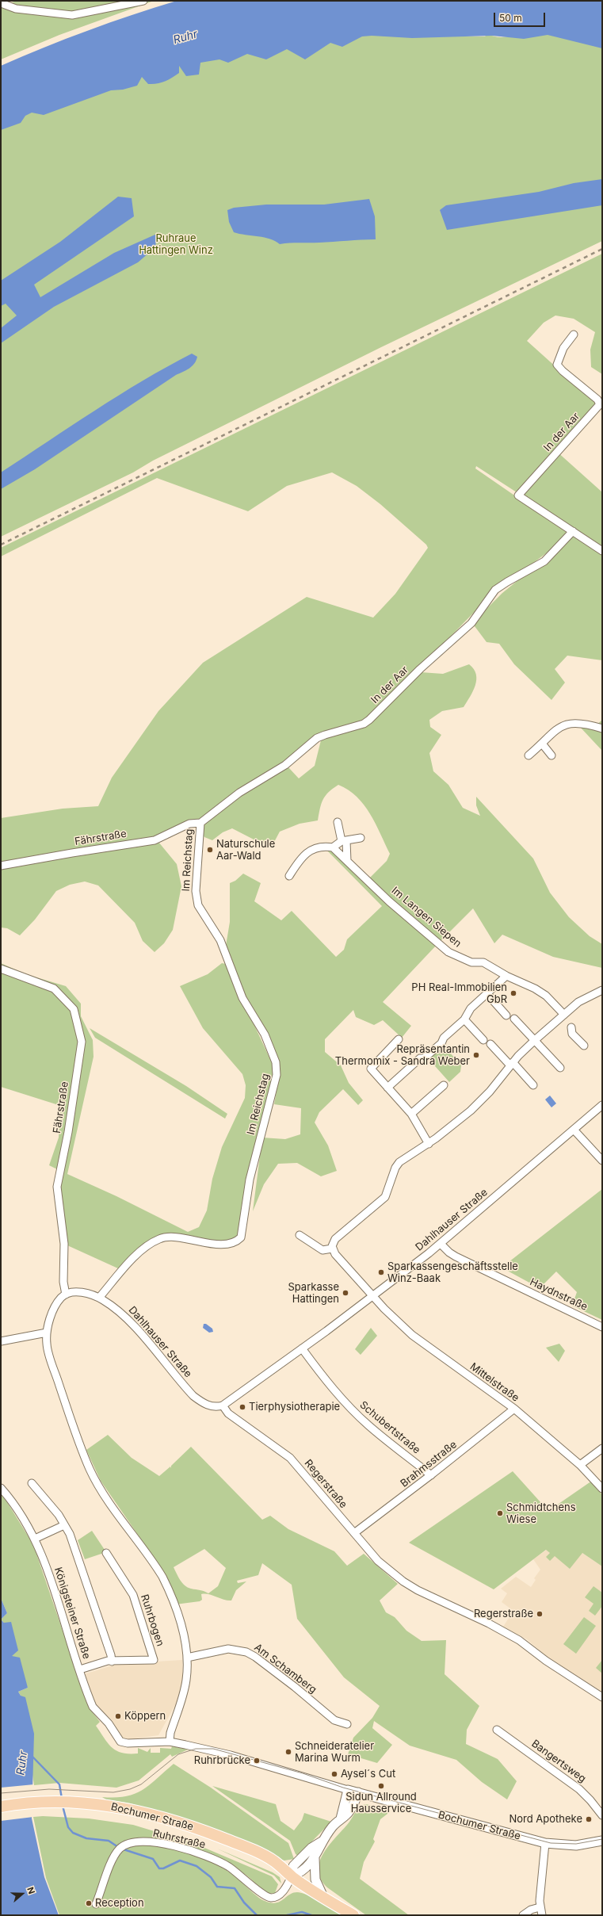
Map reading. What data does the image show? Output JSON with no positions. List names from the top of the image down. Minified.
{"streets":{"main road":["Bochumer Straße"],"street":["In der Aar","Fährstraße","Im Reichstag","Im Langen Siepen","Dahlhauser Straße","Haydnstraße","Mittelstraße","Schubertstraße","Brahmsstraße","Regerstraße","Königsteiner Straße","Ruhrbogen","Am Schamberg","Bangertsweg","Ruhrstraße"]},"crossings":[["In der Aar","Fährstraße"],["In der Aar","Im Reichstag"],["Fährstraße","Im Reichstag"],["Fährstraße","Dahlhauser Straße"],["Im Reichstag","Dahlhauser Straße"],["Dahlhauser Straße","Haydnstraße"],["Dahlhauser Straße","Mittelstraße"],["Dahlhauser Straße","Schubertstraße"],["Dahlhauser Straße","Regerstraße"],["Mittelstraße","Brahmsstraße"],["Schubertstraße","Brahmsstraße"],["Brahmsstraße","Regerstraße"],["Königsteiner Straße","Ruhrbogen"],["Königsteiner Straße","Bochumer Straße"],["Bochumer Straße","Ruhrstraße"]],"water":["Ruhr"],"parks":["Ruhraue Hattingen Winz"],"places":["Naturschule Aar-Wald","PH Real-Immobilien GbR","Repräsentantin Thermomix - Sandra Weber","Sparkassengeschäftsstelle Winz-Baak","Sparkasse Hattingen","Tierphysiotherapie","Schmidtchens Wiese","Regerstraße","Köppern","Schneideratelier Marina Wurm","Ruhrbrücke","Aysel´s Cut","Sidun Allround Hausservice","Nord Apotheke","Reception"],"scale_bar":"50 m","north":"right"}
